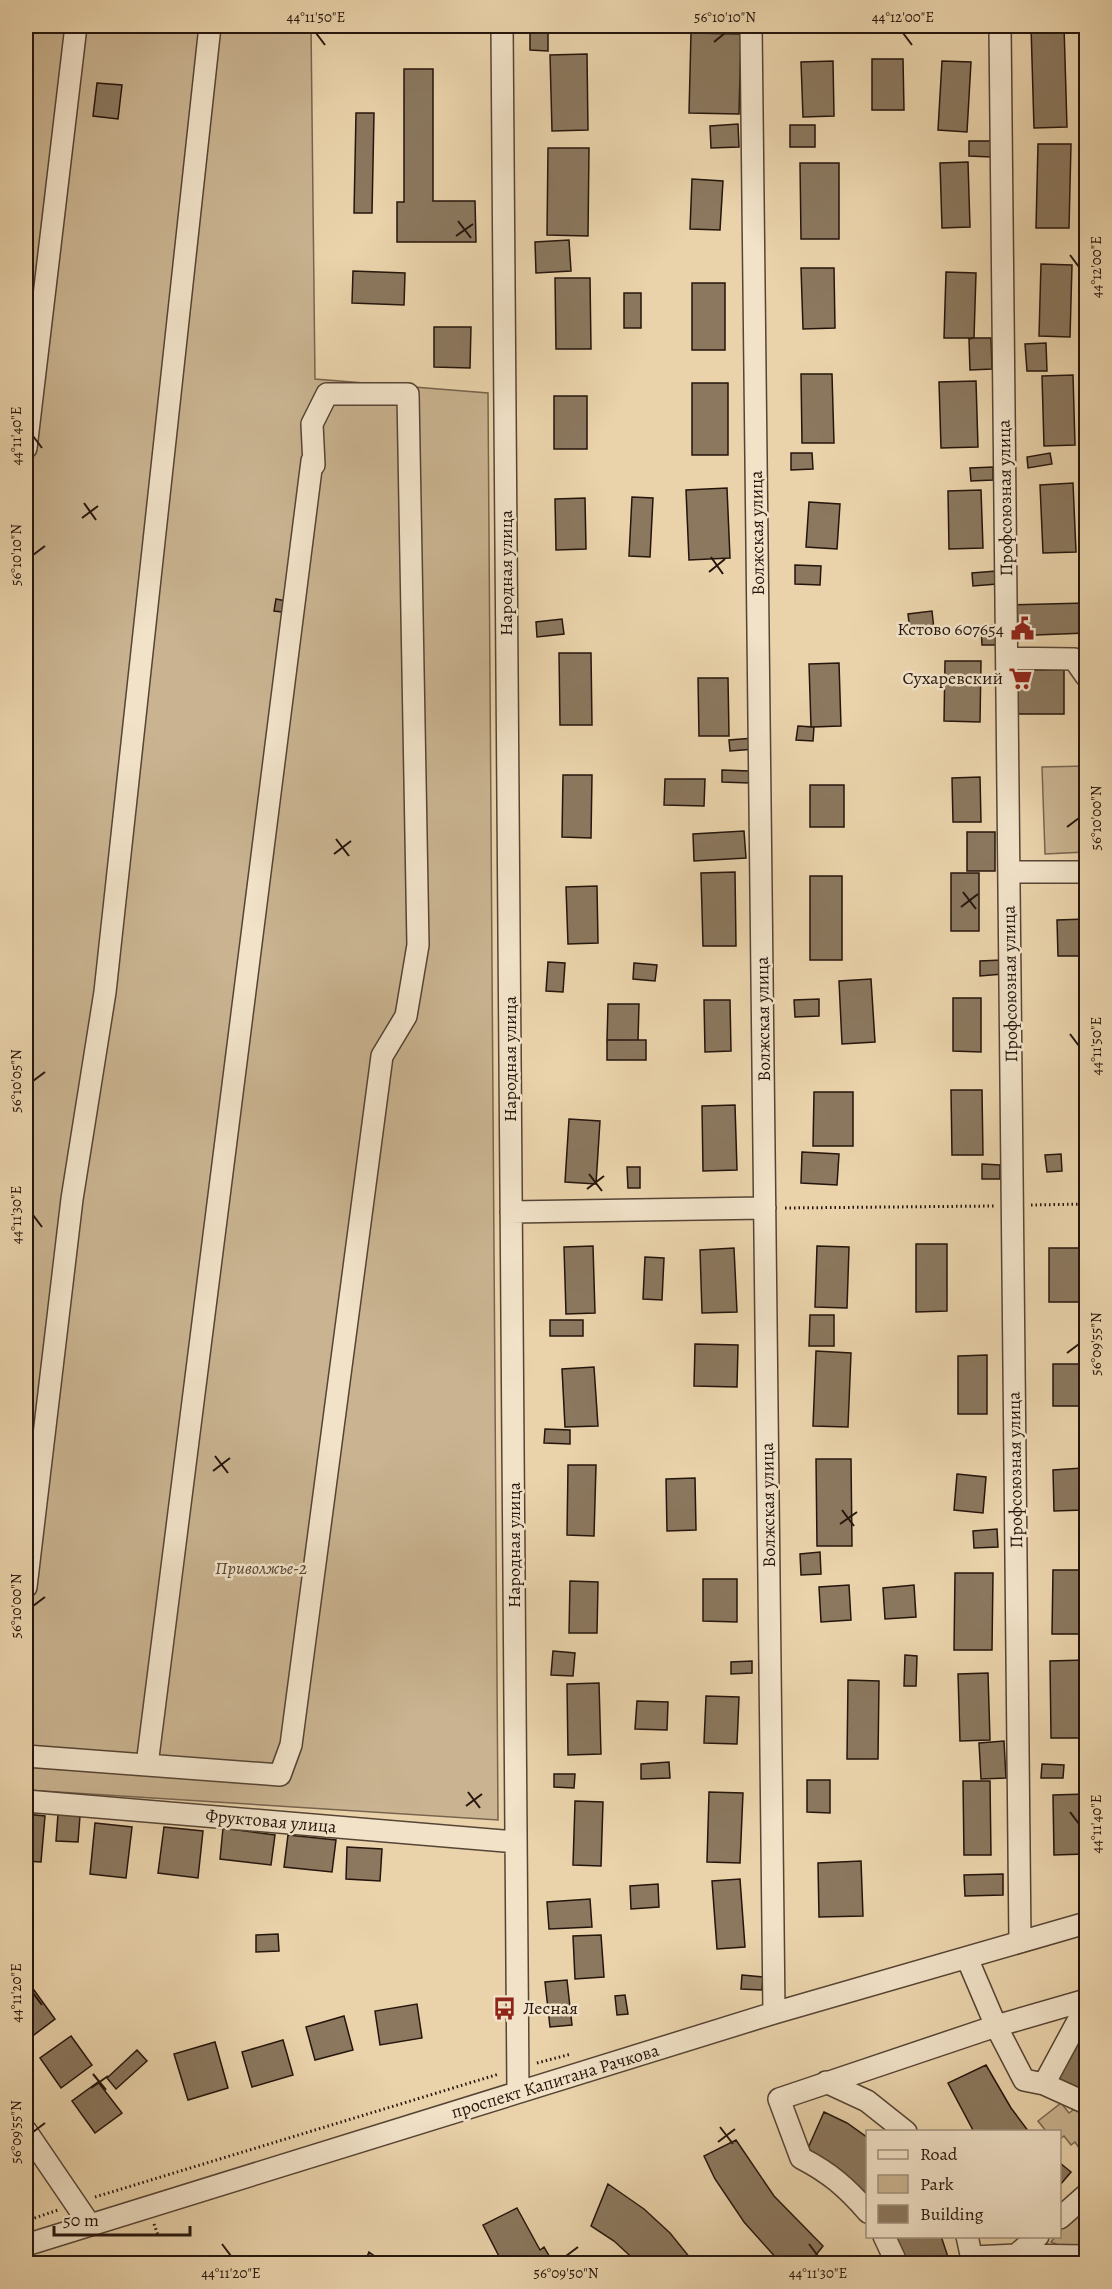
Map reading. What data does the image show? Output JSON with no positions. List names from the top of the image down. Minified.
{"streets":{"street":["Профсоюзная улица","Волжская улица","Народная улица","Фруктовая улица","проспект Капитана Рачкова"]},"crossings":[["Профсоюзная улица","проспект Капитана Рачкова"],["Волжская улица","проспект Капитана Рачкова"],["Народная улица","Фруктовая улица"],["Народная улица","проспект Капитана Рачкова"]],"parks":["Приволжье-2"],"places":{"public building":["Кстово 607654"],"supermarket":["Сухаревский"],"bus stop":["Лесная"]},"legend":["Road","Park","Building"],"scale_bar":"50 m","coordinates":["44°11'50\"E","56°10'10\"N","44°12'00\"E","44°11'40\"E","56°10'00\"N","56°10'05\"N","44°11'30\"E","56°09'55\"N","44°11'20\"E","56°09'50\"N"]}
